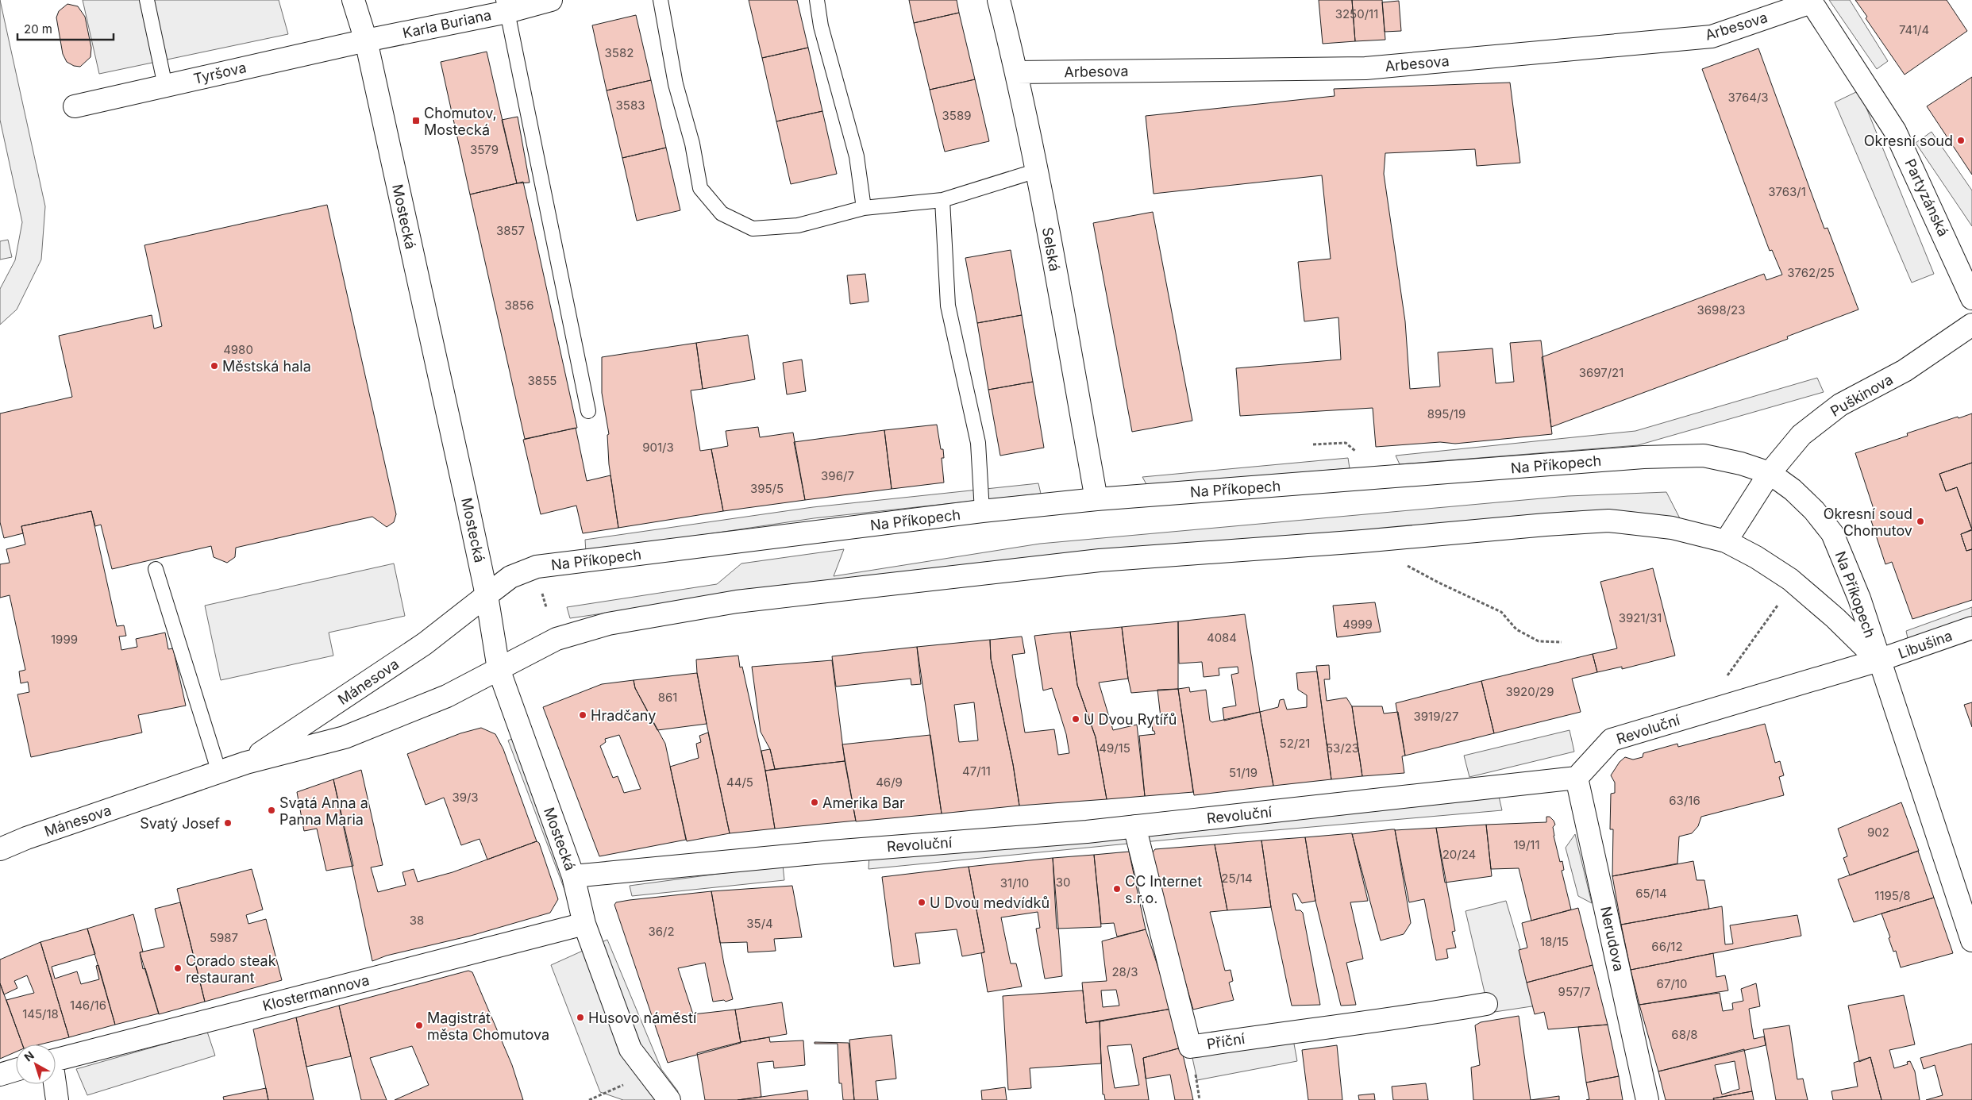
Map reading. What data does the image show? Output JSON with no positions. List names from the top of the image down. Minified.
{"streets":{"street":["Karla Buriana","Arbesova","Tyršova","Partyzánská","Mostecká","Selská","Puškinova","Na Příkopech","Libušina","Mánesova","Revoluční","Nerudova","Klostermannova","Příční"]},"crossings":[["Karla Buriana","Tyršova"],["Karla Buriana","Mostecká"],["Arbesova","Partyzánská"],["Arbesova","Selská"],["Tyršova","Mostecká"],["Mostecká","Na Příkopech"],["Mostecká","Mánesova"],["Mostecká","Revoluční"],["Mostecká","Klostermannova"],["Selská","Na Příkopech"],["Puškinova","Na Příkopech"],["Na Příkopech","Libušina"],["Na Příkopech","Mánesova"],["Na Příkopech","Revoluční"],["Libušina","Revoluční"],["Revoluční","Nerudova"],["Revoluční","Příční"]],"places":{"transit":["Chomutov, Mostecká"],"other":["Okresní soud","Městská hala","Okresní soud Chomutov","Hradčany","U Dvou Rytířů","Amerika Bar","Svatá Anna a Panna Maria","Svatý Josef","CC Internet s.r.o.","U Dvou medvídků","Corado steak restaurant","Husovo náměstí","Magistrát města Chomutova"]},"house_numbers":["3250/11","741/4","3582","3764/3","3583","3589","3579","3763/1","3857","3762/25","3856","3698/23","4980","3697/21","3855","895/19","901/3","396/7","395/5","3921/31","4999","4084","1999","3920/29","861","3919/27","52/21","49/15","53/23","47/11","51/19","44/5","46/9","39/3","63/16","902","19/11","20/24","25/14","30","31/10","65/14","1195/8","38","35/4","36/2","5987","18/15","66/12","28/3","67/10","957/7","146/16","145/18","68/8"],"scale_bar":"20 m","north":"top left"}
